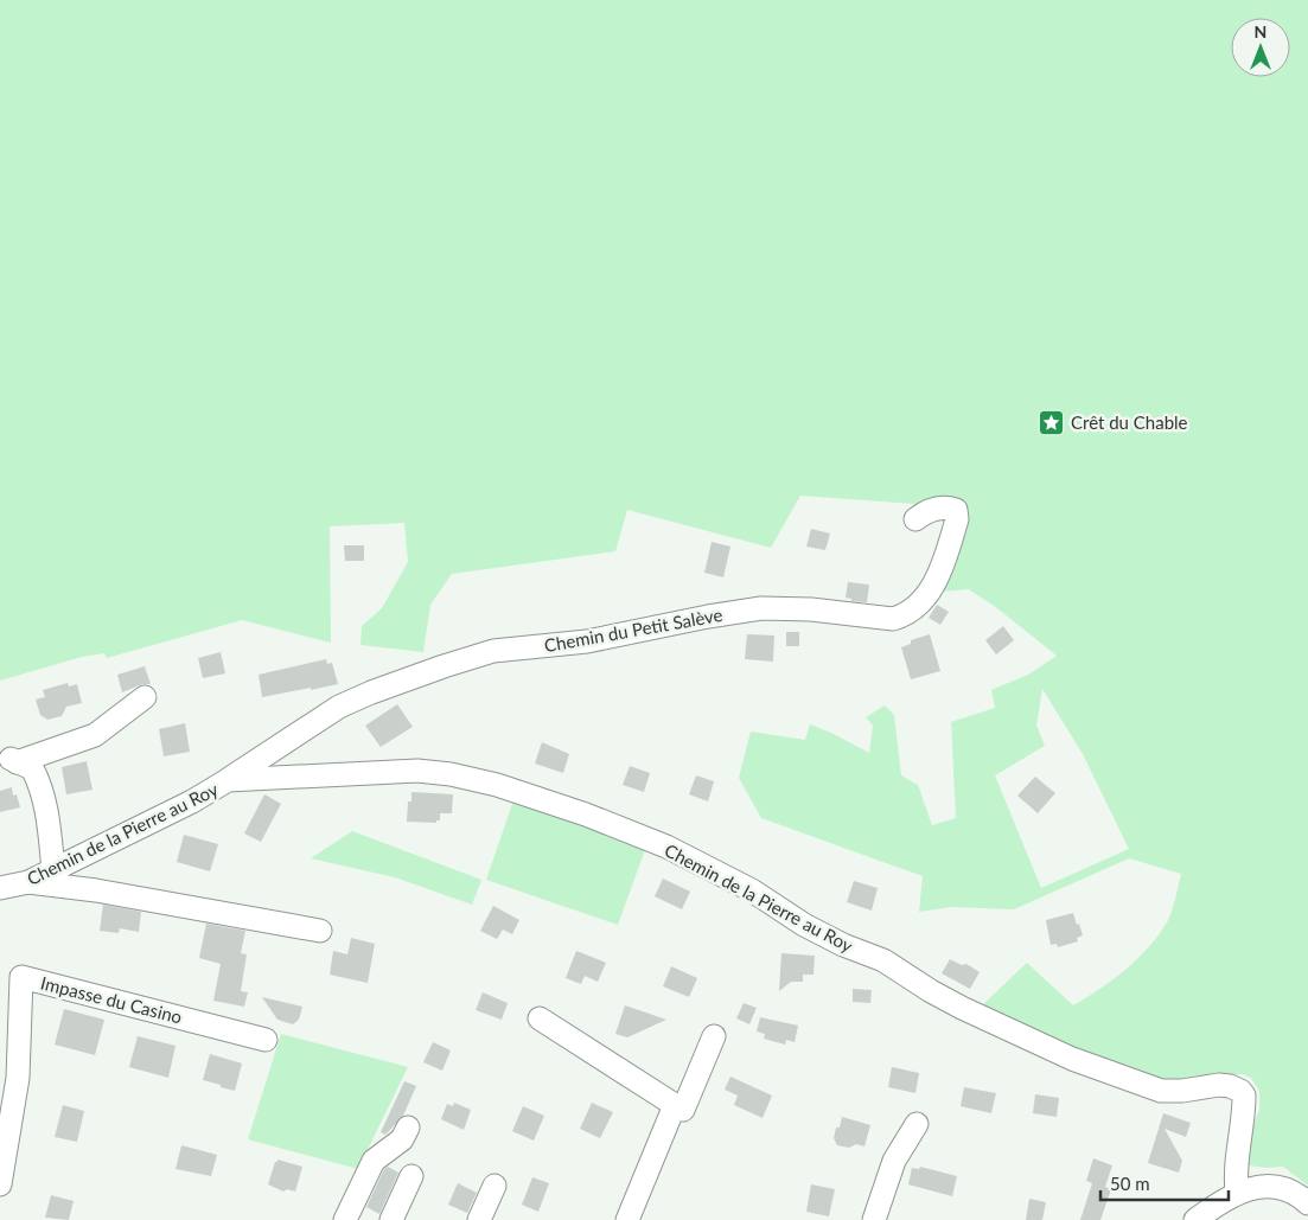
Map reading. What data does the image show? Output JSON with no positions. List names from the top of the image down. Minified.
{"streets":{"street":["Chemin du Petit Salève","Chemin de la Pierre au Roy","Impasse du Casino"]},"crossings":[["Chemin du Petit Salève","Chemin de la Pierre au Roy"]],"places":{"place":["Crêt du Chable"]},"scale_bar":"50 m","north":"top"}
